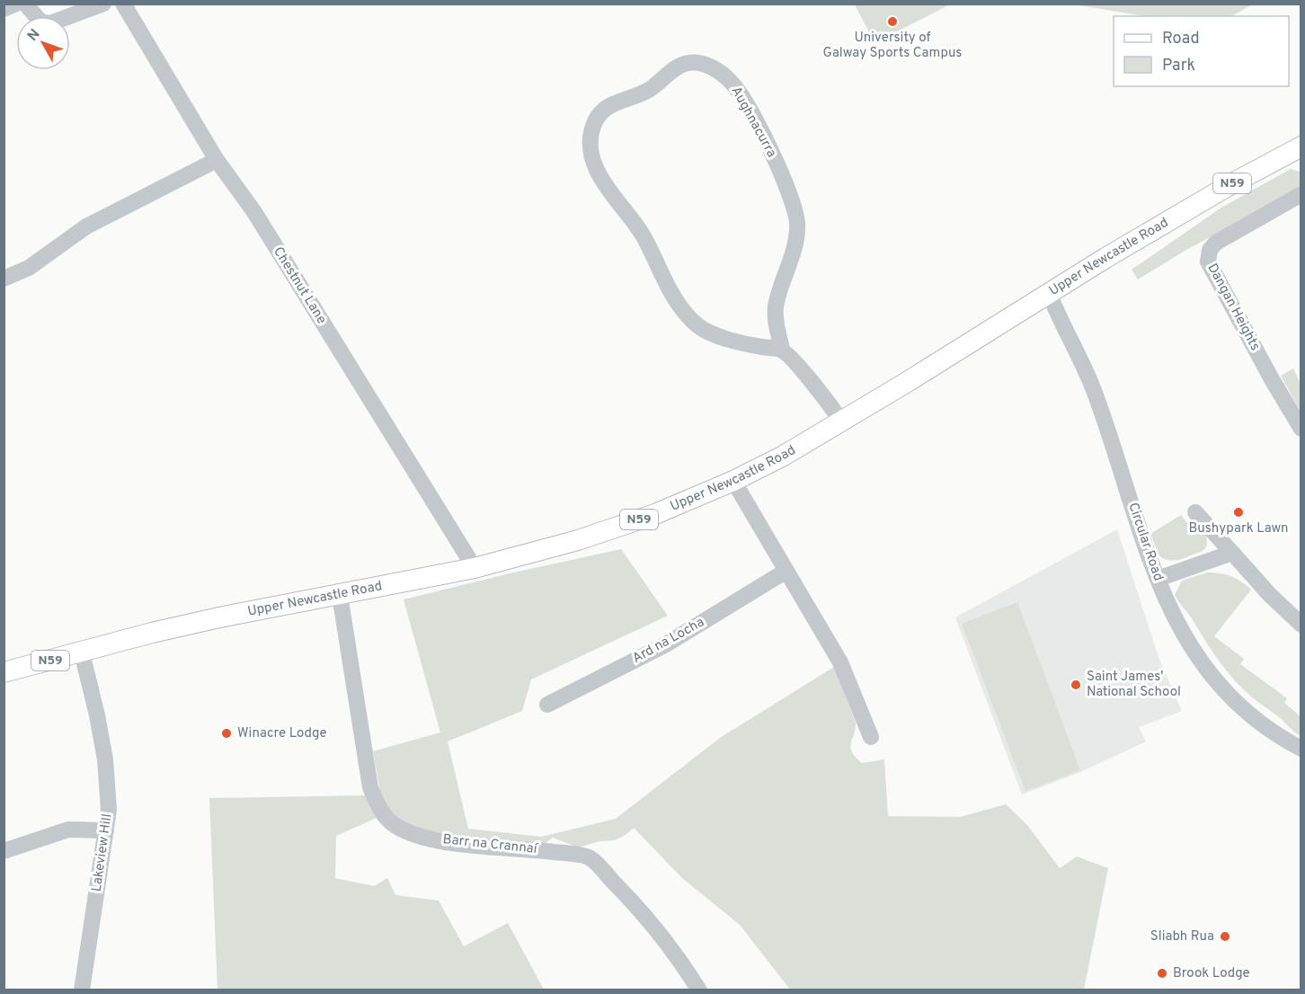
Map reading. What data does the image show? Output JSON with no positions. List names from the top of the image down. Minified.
{"streets":{"main road":["N59","Upper Newcastle Road"],"street":["Aughnacurra","Chestnut Lane","Dangan Heights","Circular Road","Ard na Locha","Barr na Crannaí","Lakeview Hill"]},"crossings":[["Upper Newcastle Road","Chestnut Lane"],["Upper Newcastle Road","Circular Road"],["Upper Newcastle Road","Barr na Crannaí"],["Upper Newcastle Road","Lakeview Hill"]],"places":["University of Galway Sports Campus","Bushypark Lawn","Saint James' National School","Winacre Lodge","Sliabh Rua","Brook Lodge"],"legend":["Road","Park"],"north":"top left"}
